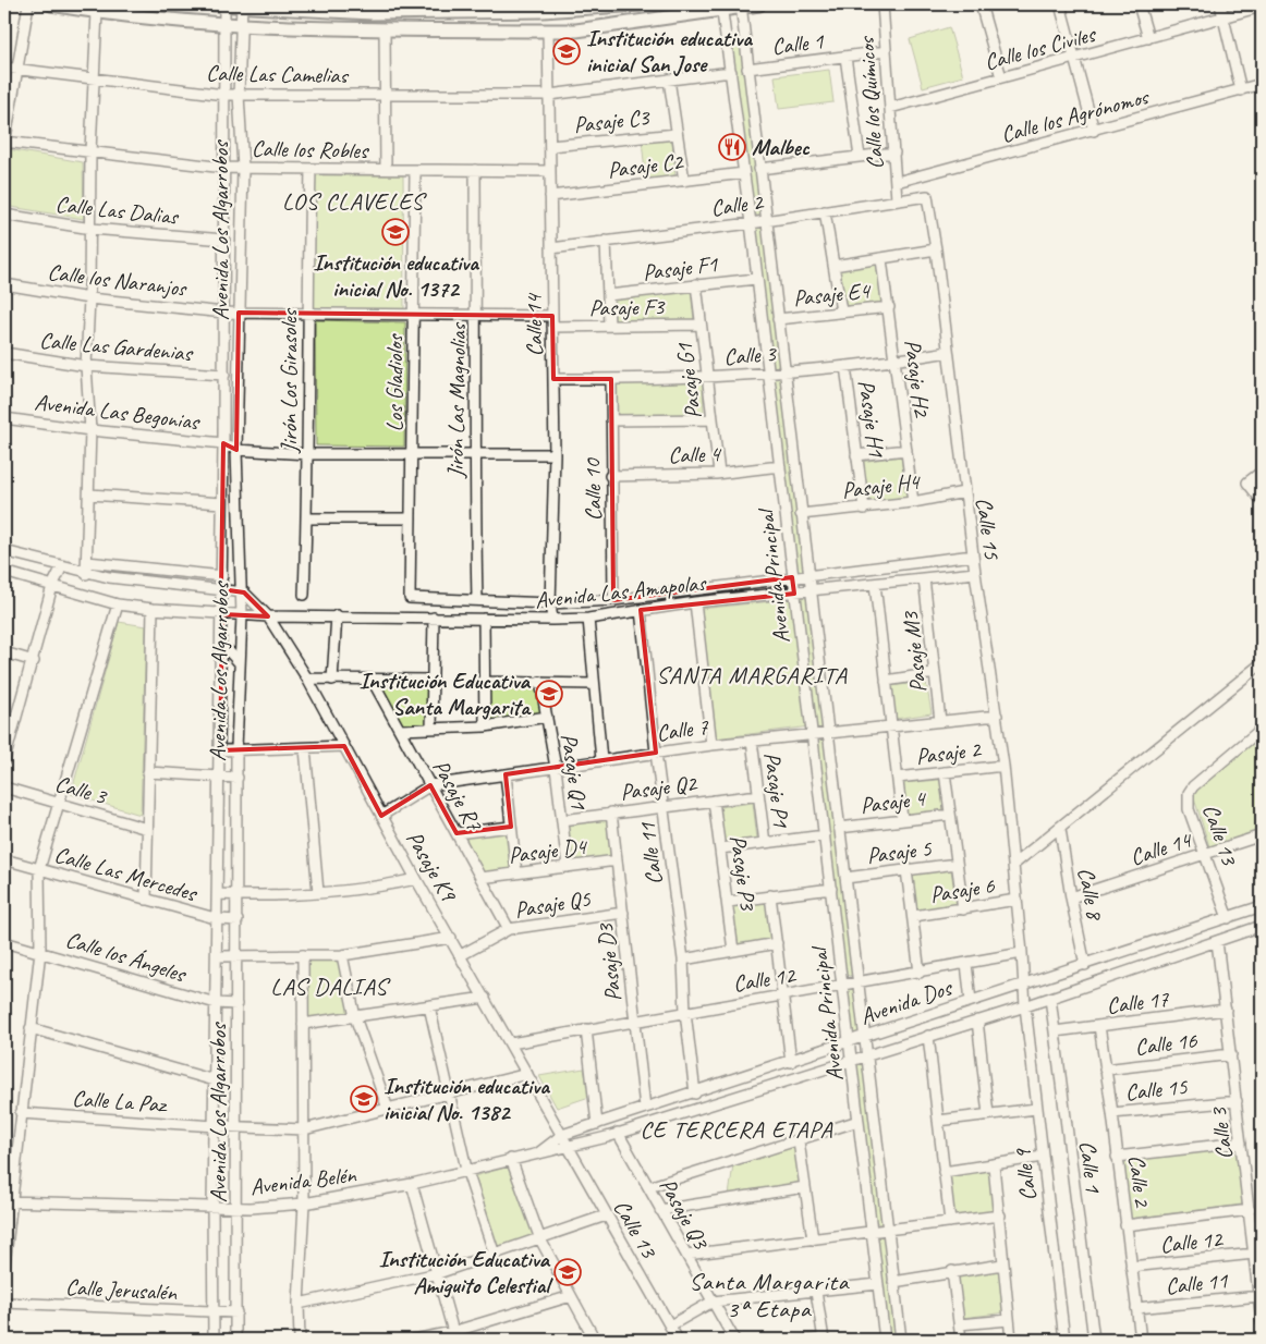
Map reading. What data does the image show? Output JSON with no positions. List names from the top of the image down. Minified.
{"streets":{"street":["Calle 1","Calle los Civiles","Calle Las Camelias","Calle los Químicos","Calle los Agrónomos","Pasaje C3","Calle los Robles","Pasaje C2","Calle 2","Calle Las Dalias","Avenida Los Algarrobos","Pasaje F1","Calle los Naranjos","Pasaje E4","Pasaje F3","Calle 14","Calle Las Gardenias","Calle 3","Pasaje H2","Jirón Los Girasoles","Pasaje G1","Los Gladiolos","Jirón Las Magnolias","Avenida Las Begonias","Pasaje H1","Calle 4","Pasaje H4","Calle 10","Calle 15","Avenida Principal","Avenida Las Amapolas","Pasaje M3","Calle 7","Pasaje 2","Pasaje Q1","Pasaje Q2","Pasaje P1","Pasaje R7","Pasaje 4","Calle 13","Pasaje D4","Pasaje 5","Calle 11","Pasaje K9","Pasaje P3","Calle Las Mercedes","Pasaje 6","Calle 8","Pasaje Q5","Calle los Ángeles","Pasaje D3","Calle 12","Avenida Dos","Calle 17","Calle 16","Calle La Paz","Calle 9","Avenida Belén","Pasaje Q3","Calle Jerusalén"]},"crossings":[["Calle 1","Calle los Químicos"],["Calle 1","Avenida Principal"],["Calle 1","Avenida Dos"],["Calle 1","Calle 17"],["Calle los Civiles","Calle los Químicos"],["Calle Las Camelias","Avenida Los Algarrobos"],["Calle Las Camelias","Calle 14"],["Calle los Químicos","Calle los Agrónomos"],["Calle los Químicos","Calle 2"],["Pasaje C3","Calle 14"],["Calle los Robles","Avenida Los Algarrobos"],["Calle los Robles","Calle 14"],["Calle los Robles","Jirón Los Girasoles"],["Calle los Robles","Los Gladiolos"],["Calle los Robles","Jirón Las Magnolias"],["Pasaje C2","Calle 14"],["Pasaje C2","Avenida Principal"],["Calle 2","Calle 14"],["Calle 2","Calle 15"],["Calle 2","Avenida Principal"],["Calle 2","Calle 11"],["Calle 2","Calle 12"],["Calle 2","Calle 17"],["Calle 2","Calle 16"],["Calle Las Dalias","Avenida Los Algarrobos"],["Avenida Los Algarrobos","Calle los Naranjos"],["Avenida Los Algarrobos","Calle Las Gardenias"],["Avenida Los Algarrobos","Avenida Las Begonias"],["Avenida Los Algarrobos","Avenida Las Amapolas"],["Avenida Los Algarrobos","Calle Las Mercedes"],["Avenida Los Algarrobos","Calle los Ángeles"],["Avenida Los Algarrobos","Calle La Paz"],["Avenida Los Algarrobos","Avenida Belén"],["Avenida Los Algarrobos","Calle Jerusalén"],["Pasaje F1","Pasaje G1"],["Pasaje F1","Avenida Principal"],["Calle los Naranjos","Calle 14"],["Calle los Naranjos","Jirón Los Girasoles"],["Calle los Naranjos","Los Gladiolos"],["Calle los Naranjos","Jirón Las Magnolias"],["Pasaje E4","Pasaje H2"],["Pasaje E4","Avenida Principal"],["Pasaje F3","Calle 14"],["Pasaje F3","Pasaje G1"],["Calle 14","Calle 3"],["Calle 14","Avenida Las Begonias"],["Calle 14","Avenida Las Amapolas"],["Calle 14","Calle 13"],["Calle 14","Calle 8"],["Calle 3","Pasaje H2"],["Calle 3","Pasaje G1"],["Calle 3","Pasaje H1"],["Calle 3","Calle 10"],["Calle 3","Calle 15"],["Calle 3","Avenida Principal"],["Calle 3","Calle 11"],["Calle 3","Calle 12"],["Calle 3","Avenida Dos"],["Calle 3","Calle 17"],["Calle 3","Calle 16"],["Pasaje H2","Pasaje H4"],["Jirón Los Girasoles","Avenida Las Begonias"],["Pasaje G1","Calle 4"],["Los Gladiolos","Avenida Las Begonias"],["Los Gladiolos","Avenida Las Amapolas"],["Jirón Las Magnolias","Avenida Las Begonias"],["Jirón Las Magnolias","Avenida Las Amapolas"],["Pasaje H1","Pasaje H4"],["Calle 4","Calle 10"],["Calle 4","Avenida Principal"],["Pasaje H4","Calle 15"],["Pasaje H4","Avenida Principal"],["Calle 10","Avenida Las Amapolas"],["Calle 15","Avenida Las Amapolas"],["Calle 15","Calle 7"],["Calle 15","Pasaje 2"],["Calle 15","Pasaje 6"],["Calle 15","Calle 12"],["Calle 15","Avenida Dos"],["Calle 15","Calle 9"],["Avenida Principal","Avenida Las Amapolas"],["Avenida Principal","Calle 7"],["Avenida Principal","Pasaje 4"],["Avenida Principal","Pasaje 5"],["Avenida Principal","Calle 12"],["Avenida Principal","Avenida Dos"],["Avenida Las Amapolas","Pasaje M3"],["Avenida Las Amapolas","Calle 11"],["Avenida Las Amapolas","Pasaje K9"],["Pasaje M3","Calle 7"],["Calle 7","Pasaje Q1"],["Calle 7","Pasaje P1"],["Calle 7","Pasaje R7"],["Calle 7","Calle 11"],["Calle 7","Pasaje K9"],["Pasaje 2","Pasaje 5"],["Pasaje Q1","Pasaje Q2"],["Pasaje Q1","Pasaje D4"],["Pasaje Q2","Pasaje P1"],["Pasaje Q2","Calle 11"],["Pasaje Q2","Pasaje P3"],["Pasaje Q2","Pasaje D3"],["Pasaje R7","Pasaje D4"],["Pasaje R7","Pasaje Q5"],["Pasaje 4","Pasaje 5"],["Calle 13","Pasaje K9"],["Calle 13","Avenida Dos"],["Calle 13","Avenida Belén"],["Pasaje D4","Pasaje D3"],["Pasaje 5","Pasaje 6"],["Calle 11","Calle 12"],["Calle 11","Avenida Dos"],["Pasaje K9","Pasaje Q5"],["Pasaje K9","Calle 12"],["Pasaje K9","Avenida Dos"],["Pasaje K9","Calle La Paz"],["Pasaje K9","Avenida Belén"],["Calle 8","Avenida Dos"],["Pasaje Q5","Pasaje D3"],["Pasaje D3","Calle 12"],["Pasaje D3","Avenida Dos"],["Avenida Dos","Calle 9"],["Avenida Dos","Avenida Belén"],["Avenida Dos","Pasaje Q3"]],"districts":["LOS CLAVELES","SANTA MARGARITA","LAS DALIAS","CE TERCERA ETAPA","Santa Margarita 3ª Etapa"],"places":{"school or university":["Institución educativa inicial San Jose","Institución educativa inicial No. 1372","Institución Educativa Santa Margarita","Institución educativa inicial No. 1382","Institución Educativa Amiguito Celestial"],"restaurant":["Malbec"]}}
